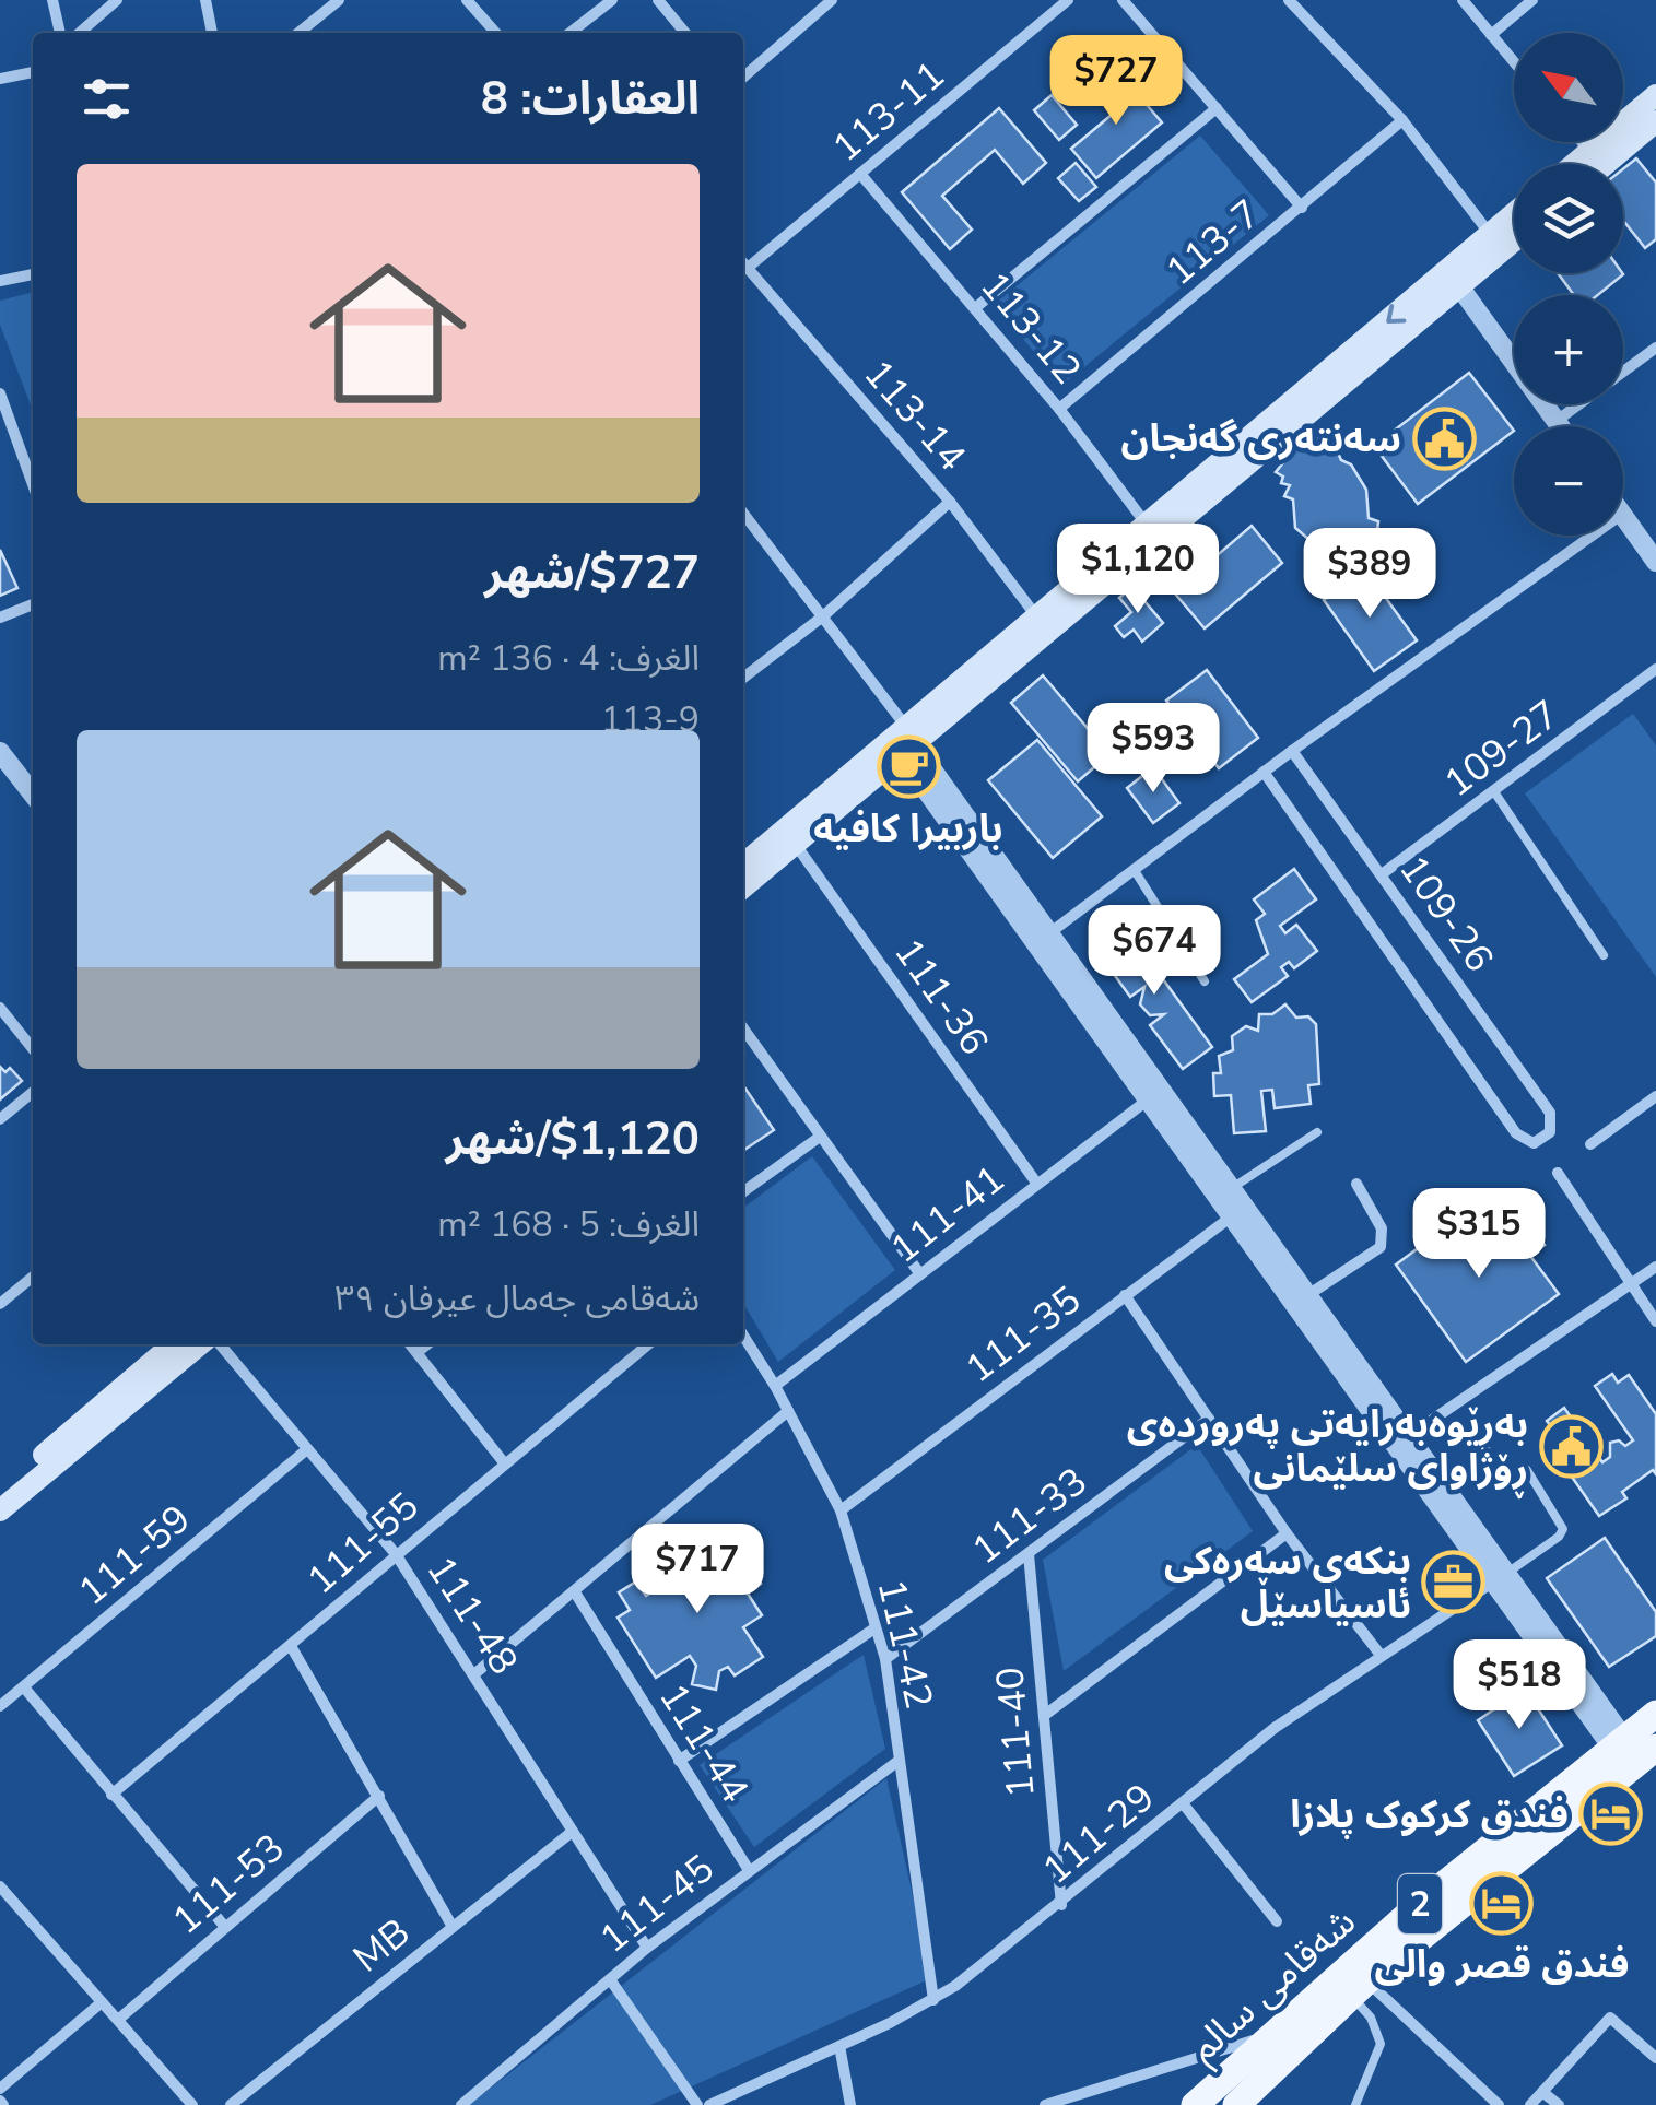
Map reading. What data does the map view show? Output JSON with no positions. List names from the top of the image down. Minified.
{"streets":{"main road":["2","شەقامی سالم"],"street":["113-11","113-7","113-12","113-14","109-27","109-26","111-36","111-41","111-35","111-33","111-55","111-59","111-48","111-42","111-40","111-44","111-29","111-53","111-45","MB"]},"crossings":[["113-11","113-12"],["113-11","113-14"],["113-7","113-12"],["109-27","109-26"],["111-36","111-41"],["111-41","111-42"],["111-35","111-42"],["111-33","111-42"],["111-33","111-40"],["111-55","111-48"],["111-59","111-48"],["111-48","111-45"],["111-48","MB"],["111-42","111-29"],["111-42","111-45"],["111-40","111-29"],["111-44","111-45"]],"places":{"public building":["سەنتەری گەنجان","بەڕێوەبەرایەتی پەروردەی ڕۆژاوای سلێمانی"],"cafe":["باربيرا كافيه"],"office":["بنکەی سەرەکی ئاسیاسێڵ"],"hotel":["فندق کرکوک پلازا","فندق قصر والی"]},"north":"top left","page":{"map_buttons":["+","−"],"heading":"العقارات: 8","price":["$727","$1,120","$389","$593","$674","$315","$717","$518"],"list":[{"name":"$727/شهر","note":"الغرف: 4 · 136 m² · 113-9"},{"name":"$1,120/شهر","note":"الغرف: 5 · 168 m² · شەقامی جەمال عیرفان ٣٩"}]}}
